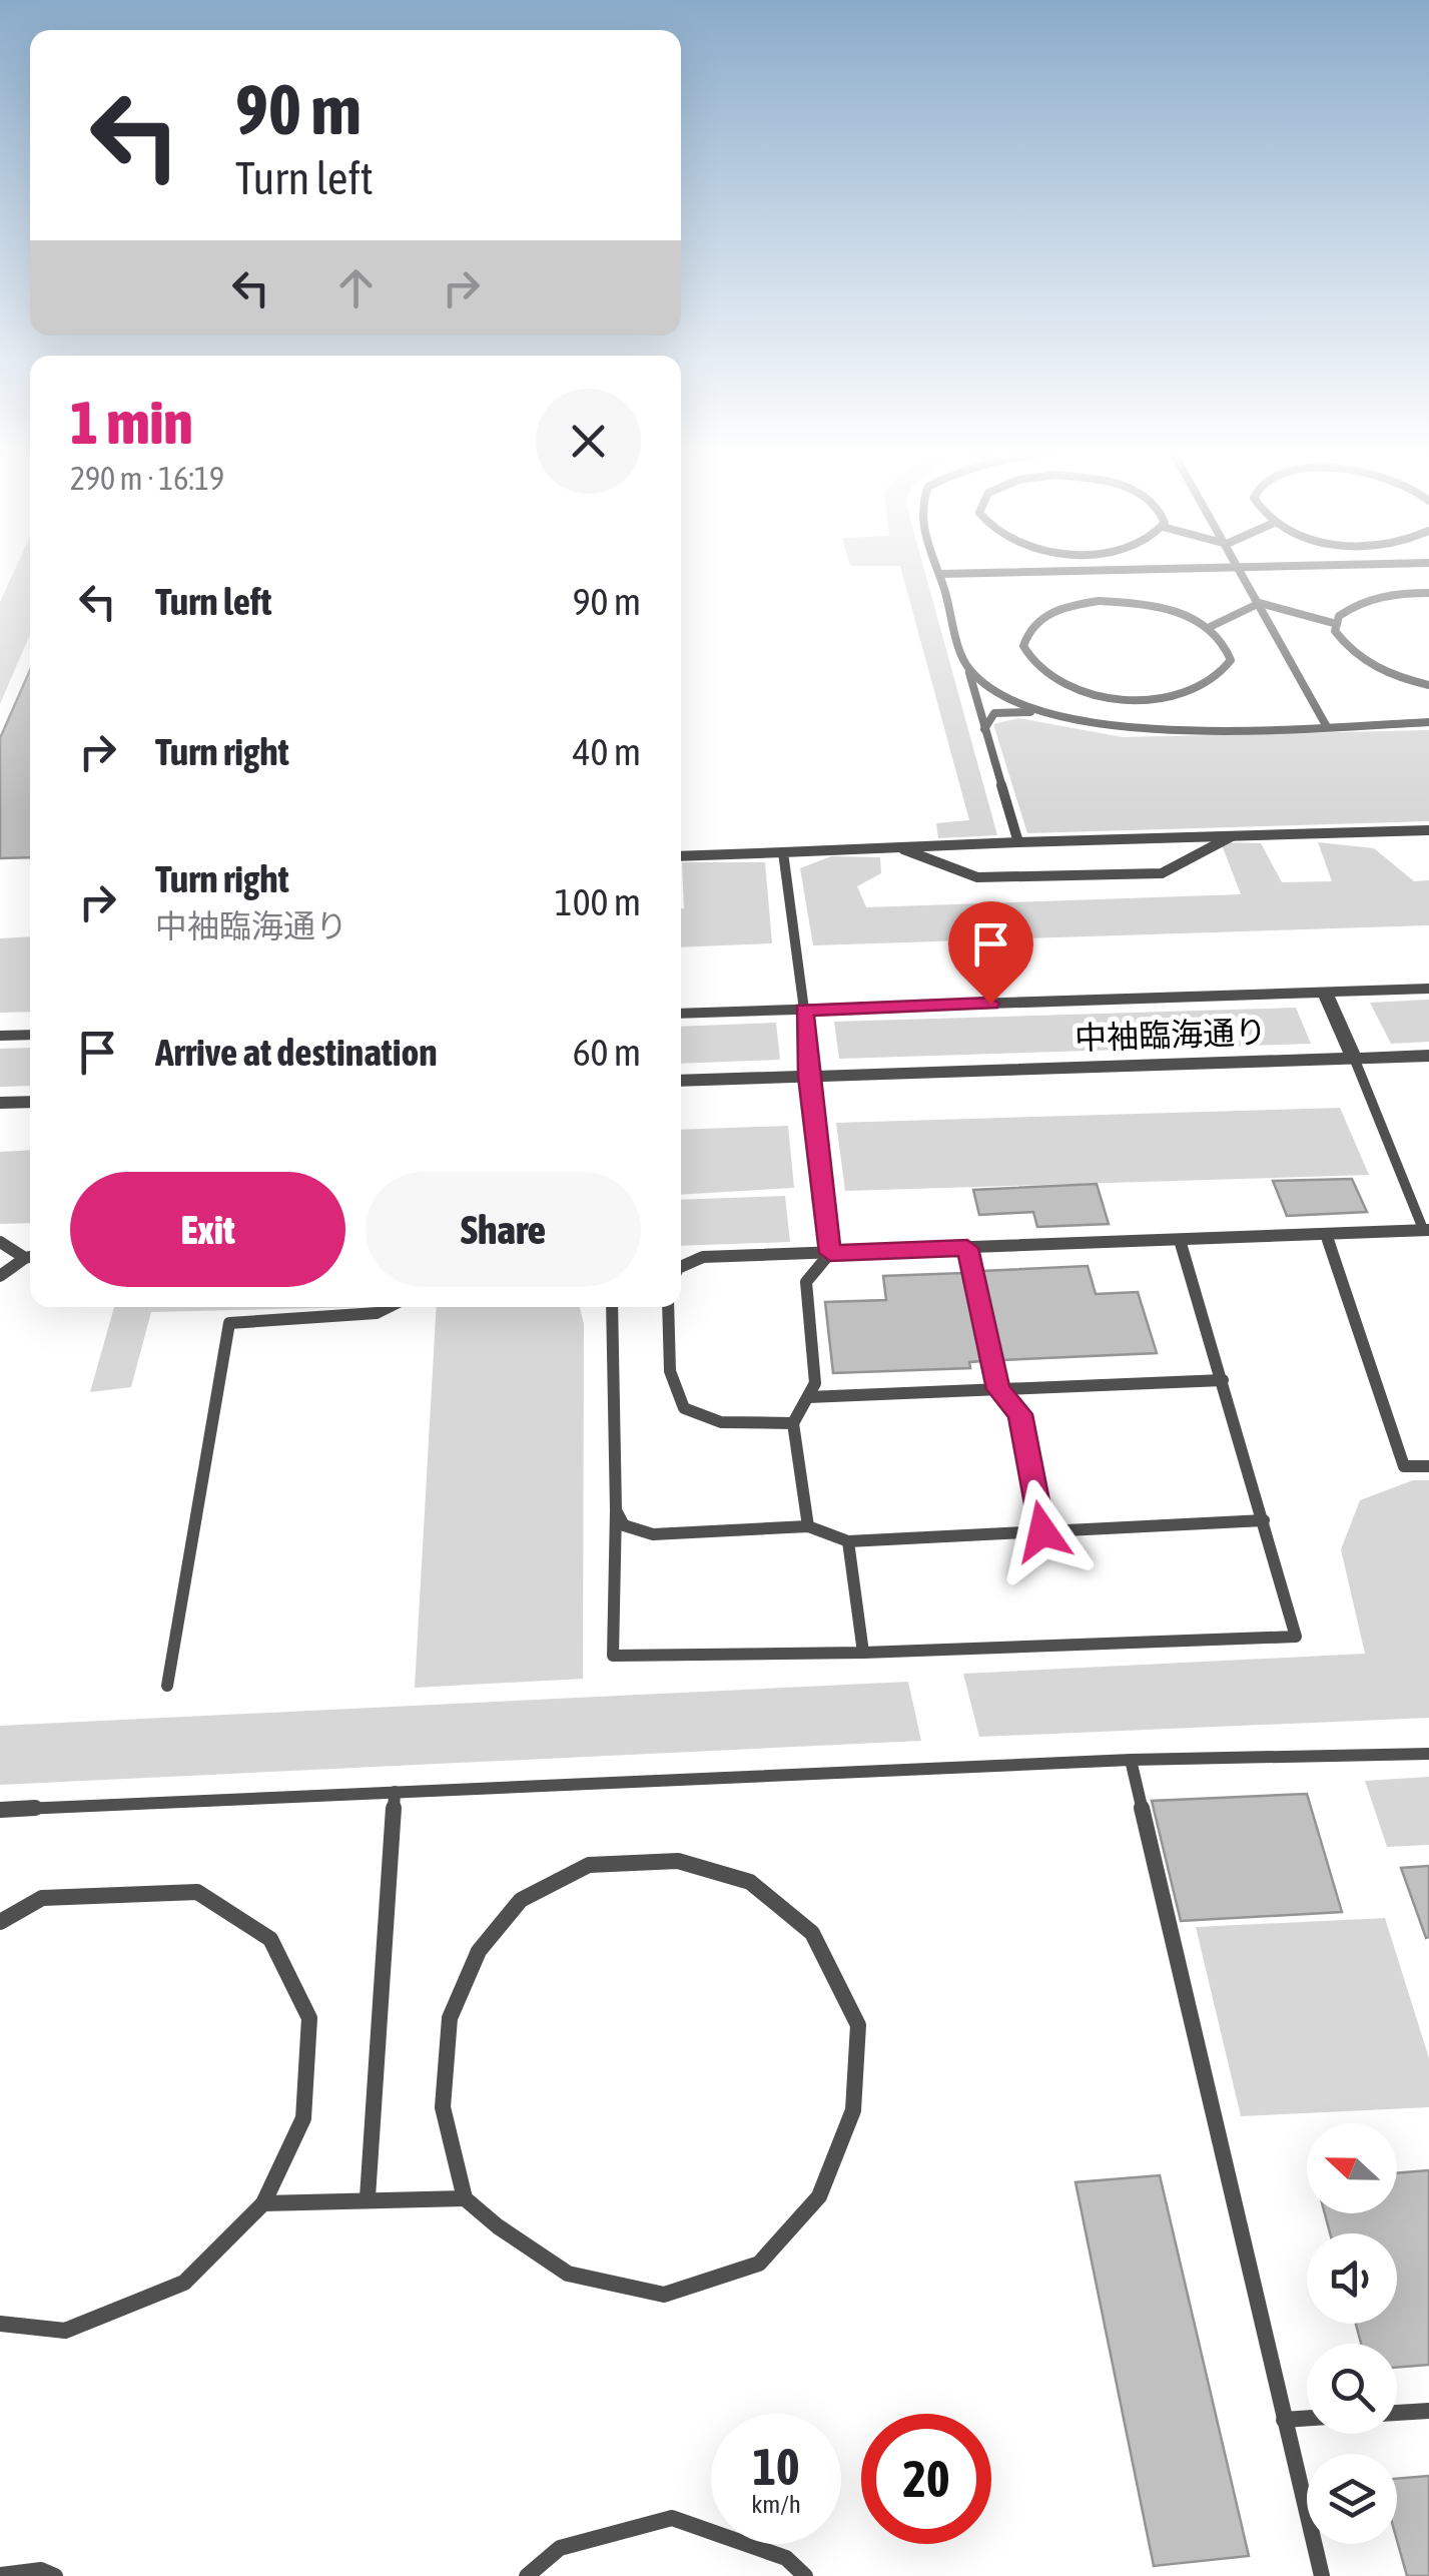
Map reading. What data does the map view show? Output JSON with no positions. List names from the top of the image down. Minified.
{"streets":{"street":["中袖臨海通り"]},"north":"left","page":{"turn":["90 m","Turn left"],"heading":["1 min","290 m · 16:19"],"list":[{"name":"Turn left","value":"90 m"},{"name":"Turn right","value":"40 m"},{"name":"Turn right","note":"中袖臨海通り","value":"100 m"},{"name":"Arrive at destination","value":"60 m"}],"buttons":["Exit","Share"],"speed":"10 km/h","limit":"20"}}
